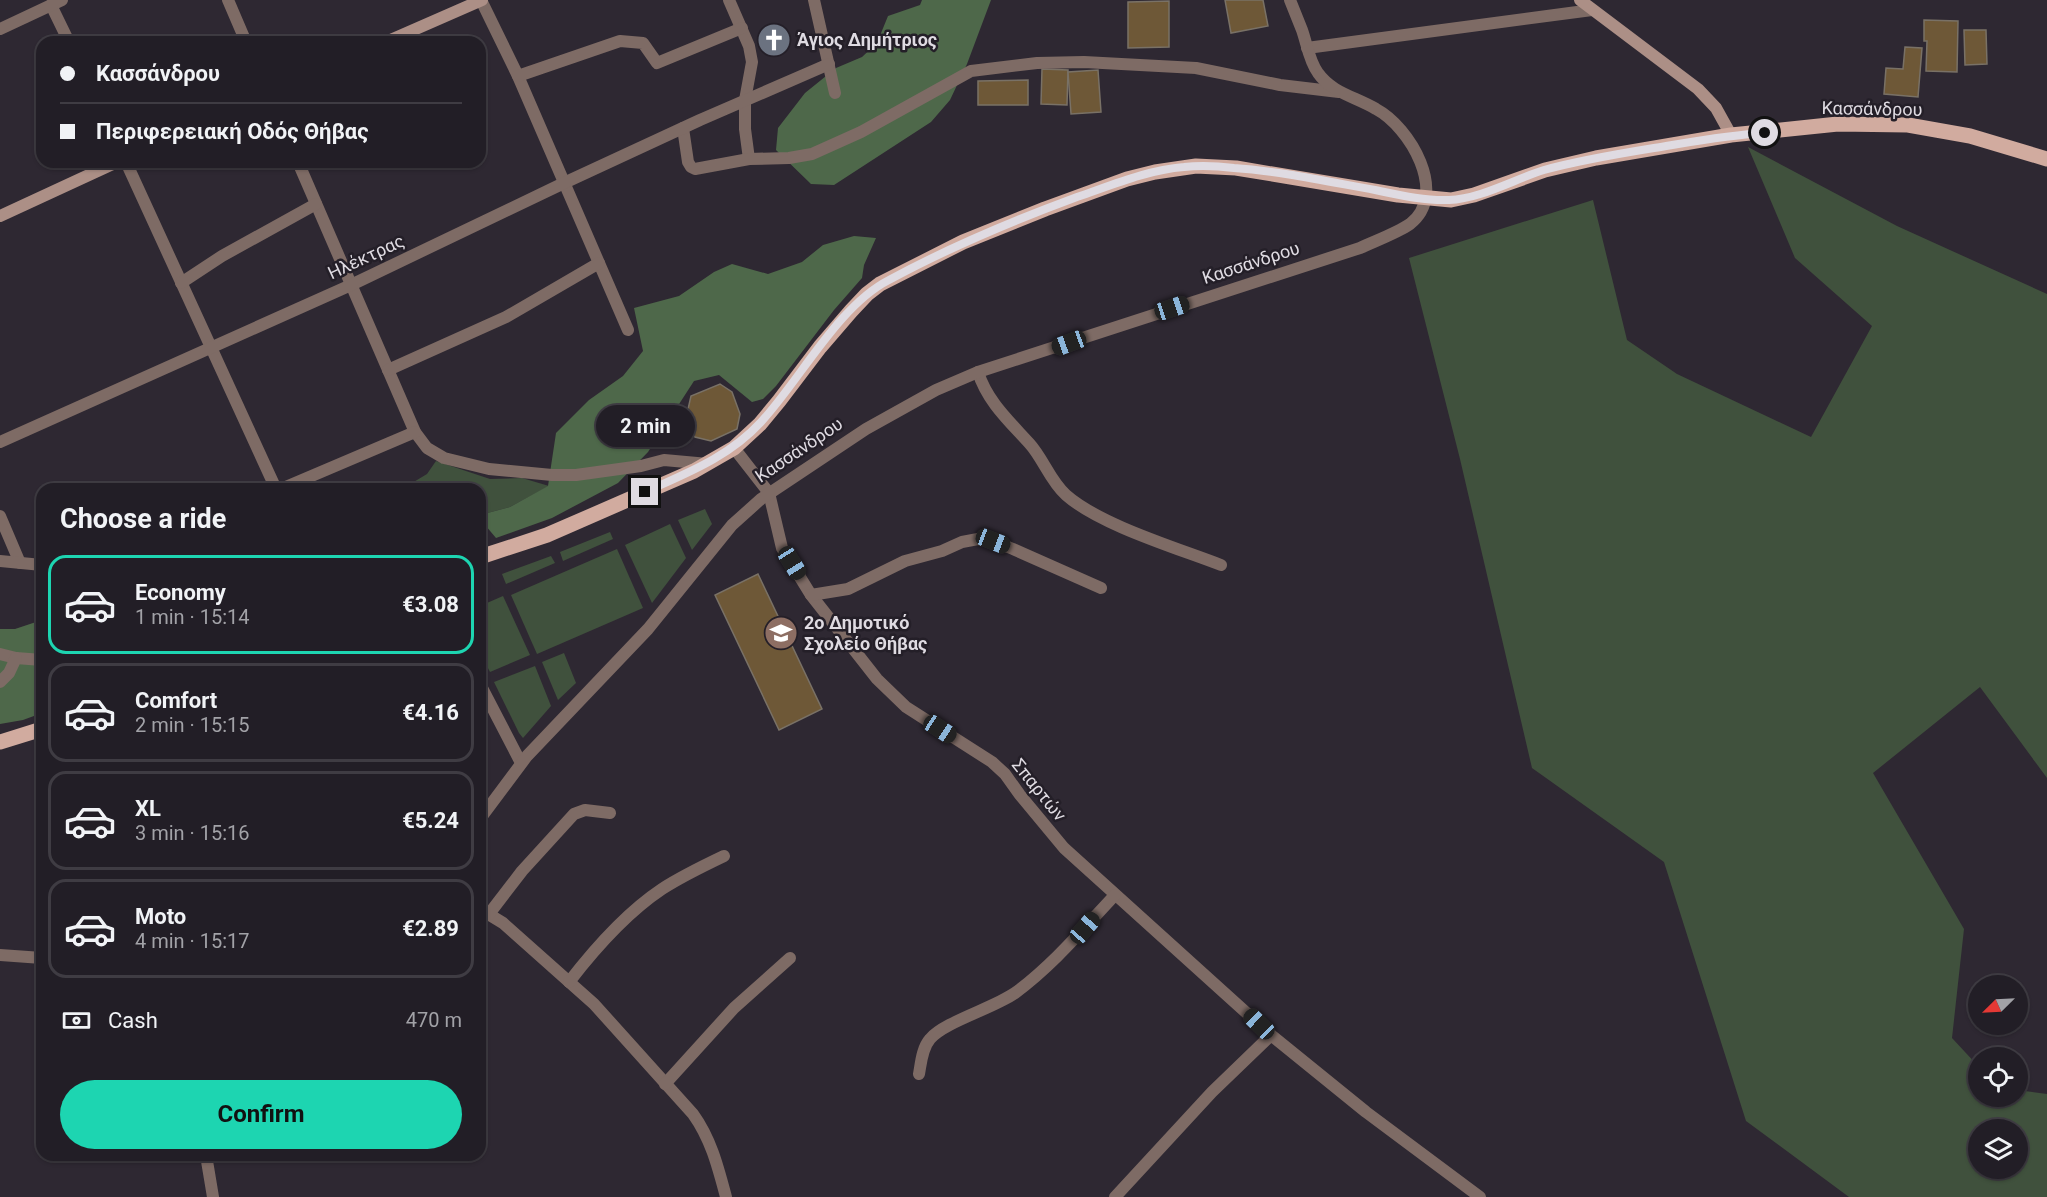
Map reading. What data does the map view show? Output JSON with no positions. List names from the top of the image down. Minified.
{"streets":{"main road":["Κασσάνδρου"],"street":["Ηλέκτρας","Σπαρτών"]},"crossings":[["Κασσάνδρου","Σπαρτών"]],"places":{"church":["Άγιος Δημήτριος"],"school or university":["2ο Δημοτικό Σχολείο Θήβας"]},"north":"bottom left","page":{"banner":["Κασσάνδρου","Περιφερειακή Οδός Θήβας"],"bubble":"2 min","heading":"Choose a ride","list":[{"name":"Economy","note":"1 min · 15:14","value":"€3.08"},{"name":"Comfort","note":"2 min · 15:15","value":"€4.16"},{"name":"XL","note":"3 min · 15:16","value":"€5.24"},{"name":"Moto","note":"4 min · 15:17","value":"€2.89"}],"pay":["Cash","470 m"],"buttons":"Confirm"}}
